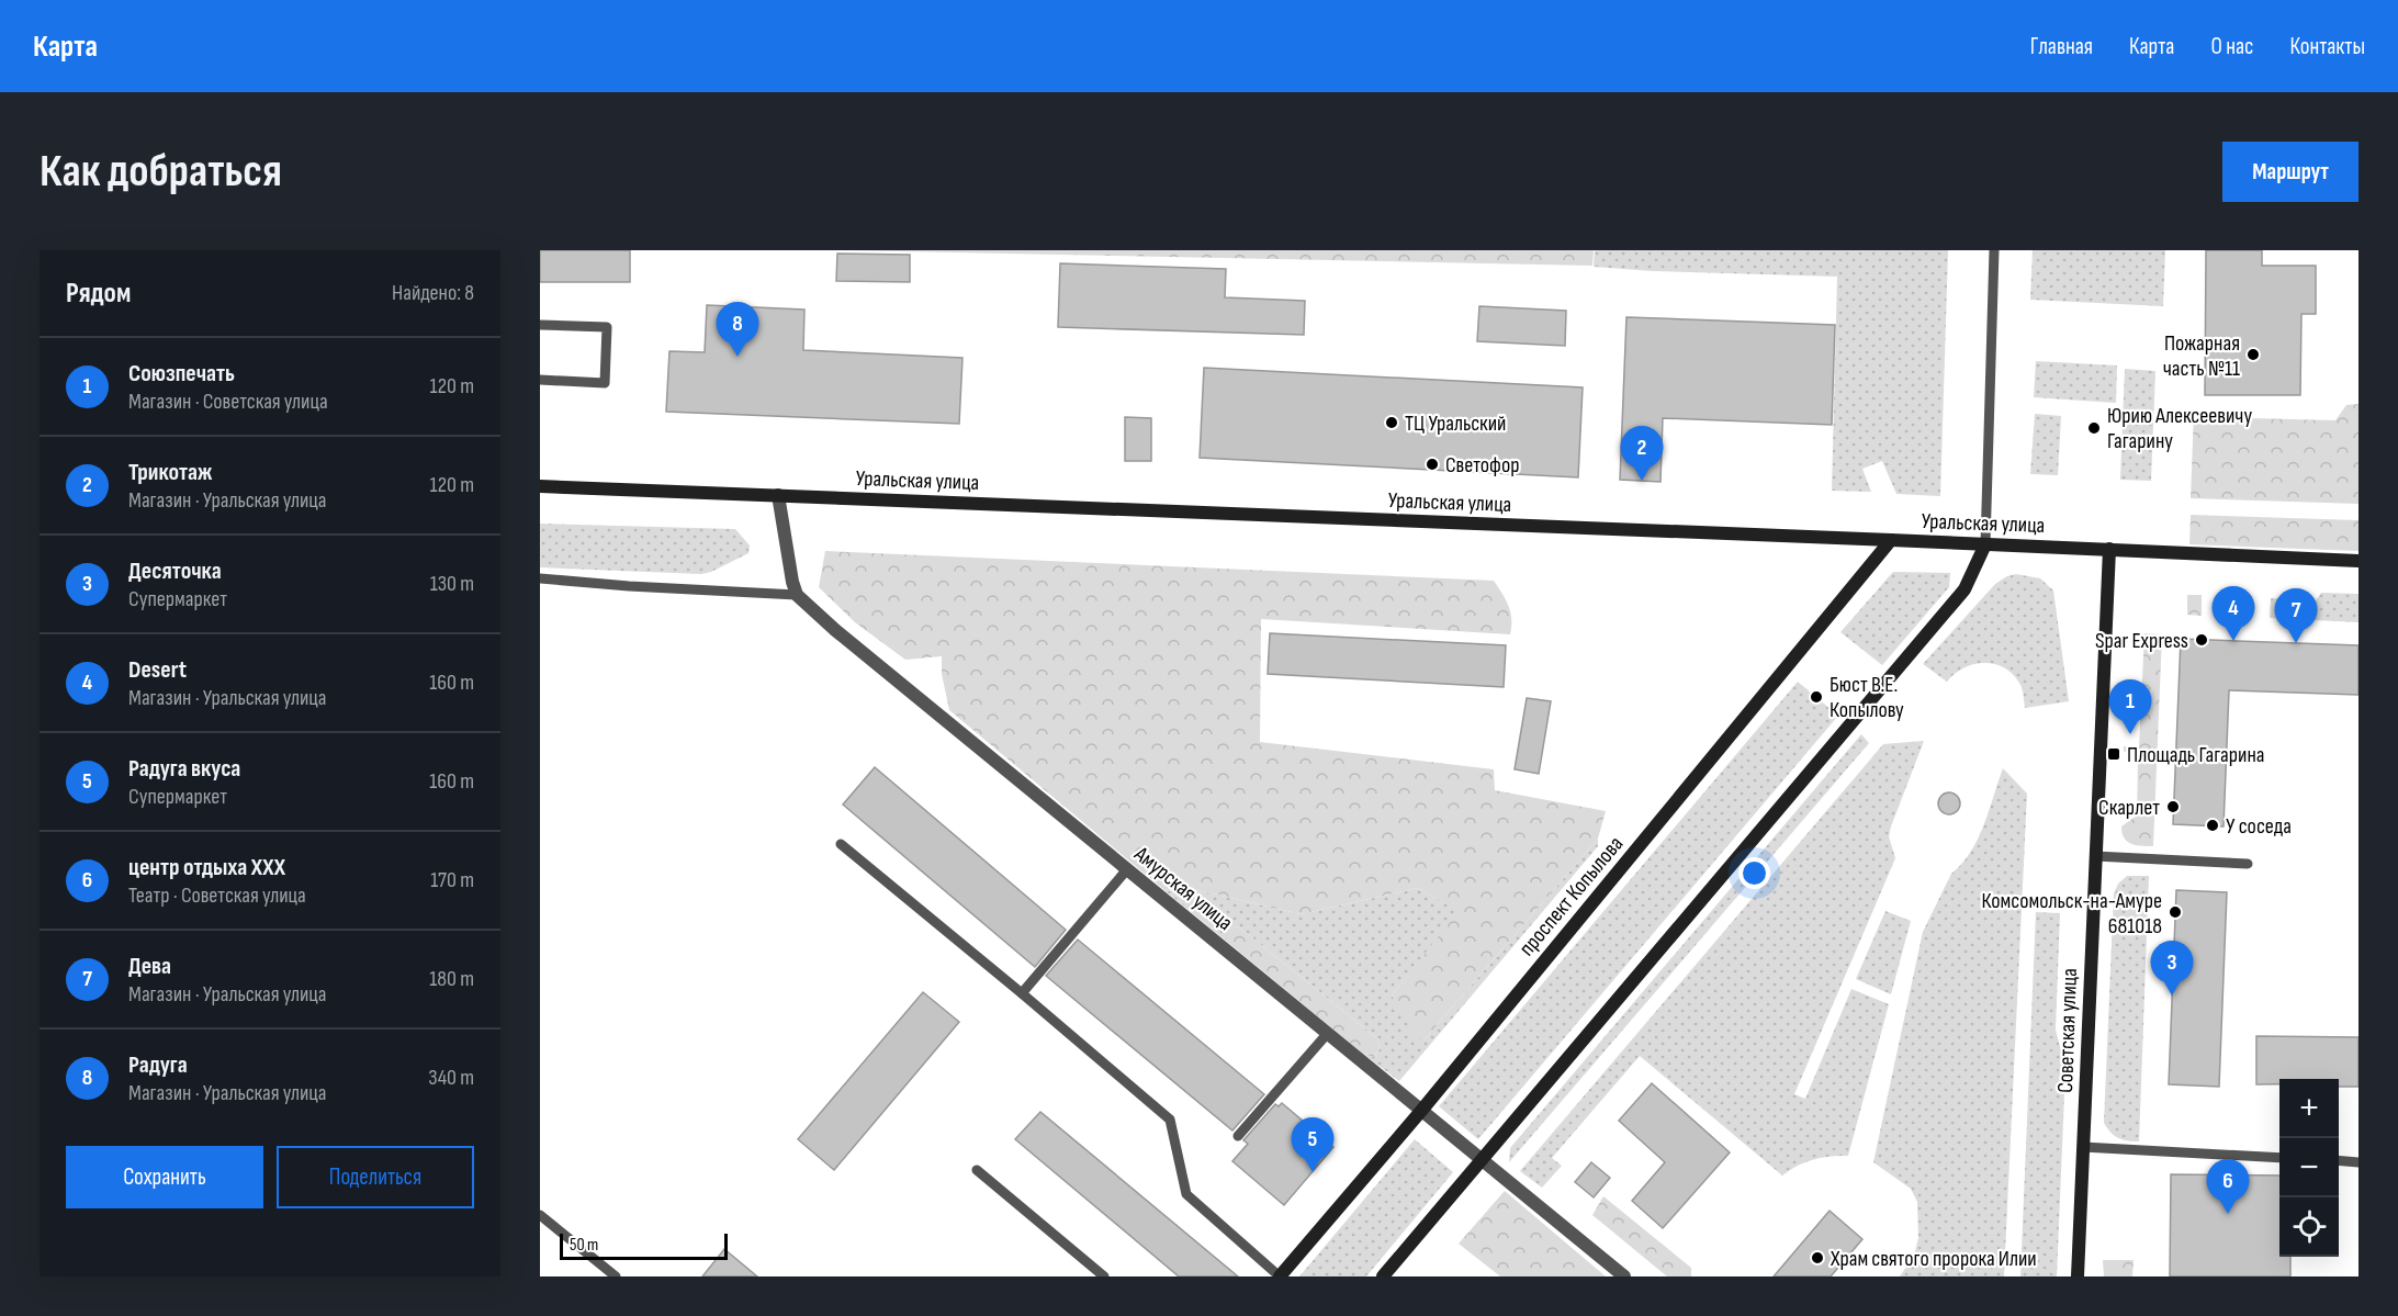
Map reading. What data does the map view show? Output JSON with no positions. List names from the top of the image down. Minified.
{"streets":{"street":["Уральская улица","Амурская улица","проспект Копылова","Советская улица"]},"crossings":[["Уральская улица","проспект Копылова"],["Уральская улица","Советская улица"],["Амурская улица","проспект Копылова"]],"places":{"other":["Пожарная часть №11","ТЦ Уральский","Юрию Алексеевичу Гагарину","Светофор","Spar Express","Бюст В.Е. Копылову","Скарлет","У соседа","Комсомольск-на-Амуре 681018","Храм святого пророка Илии"],"transit":["Площадь Гагарина"]},"scale_bar":"50 m","page":{"header":"Карта","nav":["Главная","Карта","О нас","Контакты"],"buttons":["Маршрут",["Сохранить","Поделиться"]],"title":"Как добраться","heading":["Рядом","Найдено: 8"],"pins":["8","2","4","7","1","3","5","6"],"list":[{"mark":"1","name":"Союзпечать","note":"Магазин · Советская улица","value":"120 m"},{"mark":"2","name":"Трикотаж","note":"Магазин · Уральская улица","value":"120 m"},{"mark":"3","name":"Десяточка","note":"Супермаркет","value":"130 m"},{"mark":"4","name":"Desert","note":"Магазин · Уральская улица","value":"160 m"},{"mark":"5","name":"Радуга вкуса","note":"Супермаркет","value":"160 m"},{"mark":"6","name":"центр отдыха ХХХ","note":"Театр · Советская улица","value":"170 m"},{"mark":"7","name":"Дева","note":"Магазин · Уральская улица","value":"180 m"},{"mark":"8","name":"Радуга","note":"Магазин · Уральская улица","value":"340 m"}],"map_buttons":["+","−"],"scale":"50 m"}}
